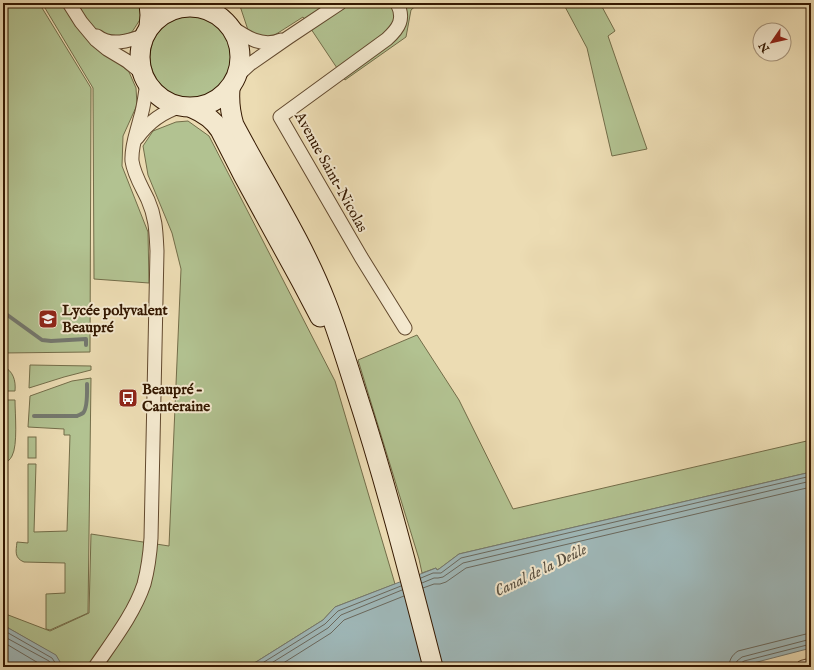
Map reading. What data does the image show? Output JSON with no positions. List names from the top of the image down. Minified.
{"streets":{"street":["Avenue Saint-Nicolas"]},"water":["Canal de la Deûle"],"places":{"school or university":["Lycée polyvalent Beaupré"],"bus stop":["Beaupré – Canteraine"]},"north":"bottom left"}
